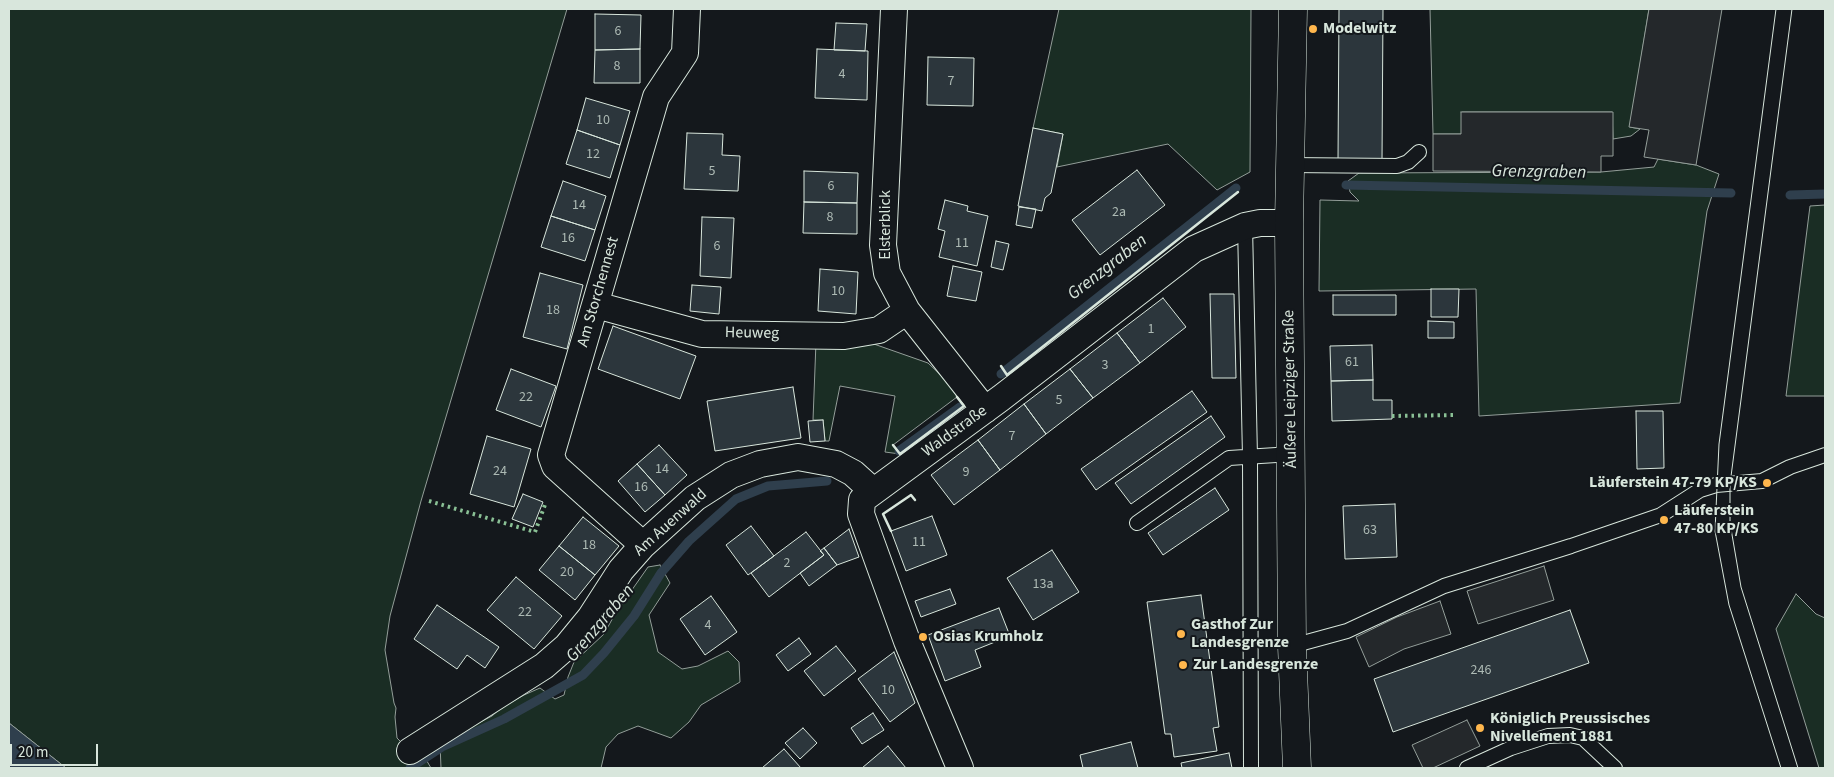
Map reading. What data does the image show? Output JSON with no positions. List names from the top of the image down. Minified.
{"streets":{"street":["Elsterblick","Am Storchennest","Heuweg","Äußere Leipziger Straße","Waldstraße","Am Auenwald"]},"crossings":[["Elsterblick","Heuweg"],["Elsterblick","Waldstraße"],["Am Storchennest","Heuweg"],["Am Storchennest","Am Auenwald"],["Äußere Leipziger Straße","Waldstraße"],["Waldstraße","Am Auenwald"]],"water":["Grenzgraben"],"places":["Modelwitz","Läuferstein 47-79 KP/KS","Läuferstein 47-80 KP/KS","Gasthof Zur Landesgrenze","Osias Krumholz","Zur Landesgrenze","Königlich Preussisches Nivellement 1881"],"house_numbers":["6","8","4","7","10","12","5","6","14","2a","8","16","11","6","10","18","1","61","3","22","5","7","14","24","9","16","63","11","18","2","20","13a","22","4","246","10"],"scale_bar":"20 m"}
